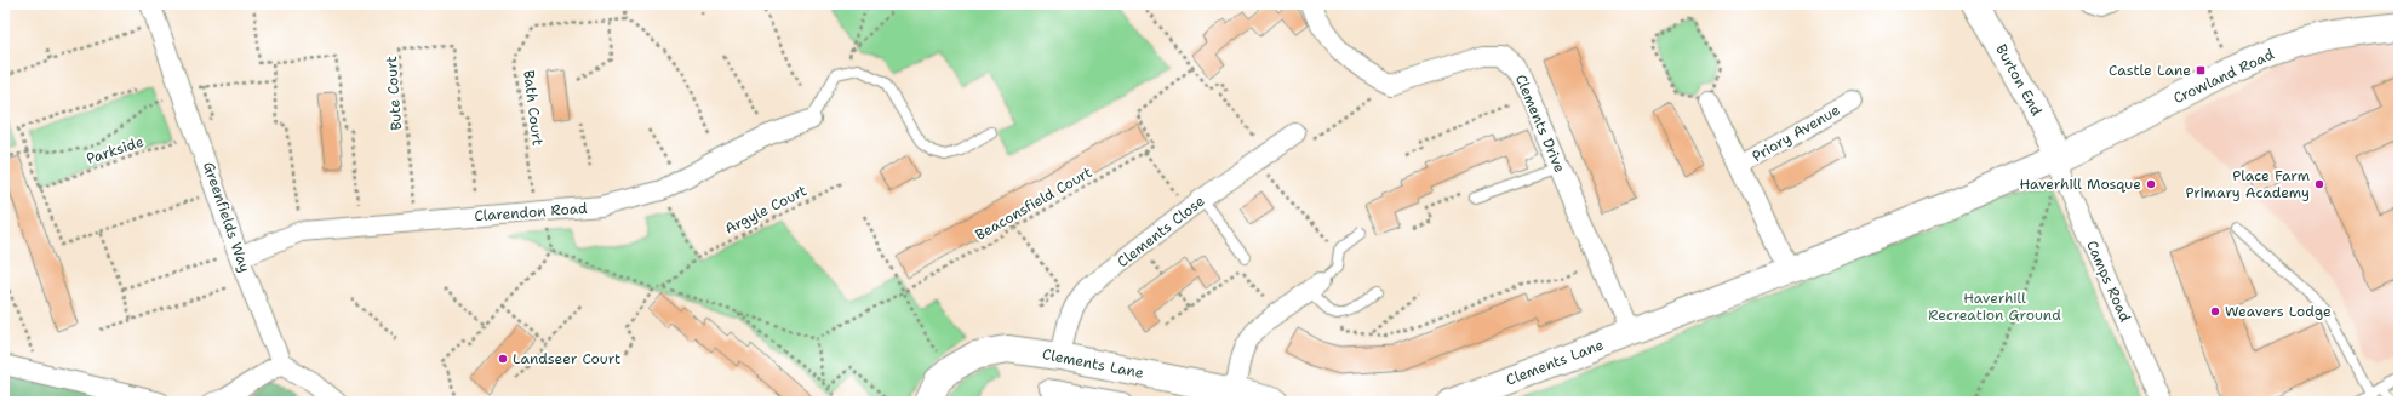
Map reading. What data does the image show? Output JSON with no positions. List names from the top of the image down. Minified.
{"streets":{"street":["Crowland Road","Burton End","Clements Drive","Priory Avenue","Clarendon Road","Greenfields Way","Clements Close","Camps Road","Clements Lane"],"path":["Bute Court","Bath Court","Parkside","Beaconsfield Court","Argyle Court"]},"crossings":[["Crowland Road","Burton End"],["Crowland Road","Priory Avenue"],["Crowland Road","Camps Road"],["Crowland Road","Clements Lane"],["Burton End","Camps Road"],["Bute Court","Clarendon Road"],["Bath Court","Clarendon Road"],["Clements Drive","Clements Lane"],["Priory Avenue","Clements Lane"],["Parkside","Greenfields Way"],["Clarendon Road","Greenfields Way"],["Clements Close","Clements Lane"]],"parks":["Haverhill Recreation Ground"],"places":{"transit":["Castle Lane"],"other":["Haverhill Mosque","Place Farm Primary Academy","Weavers Lodge","Landseer Court"]}}
